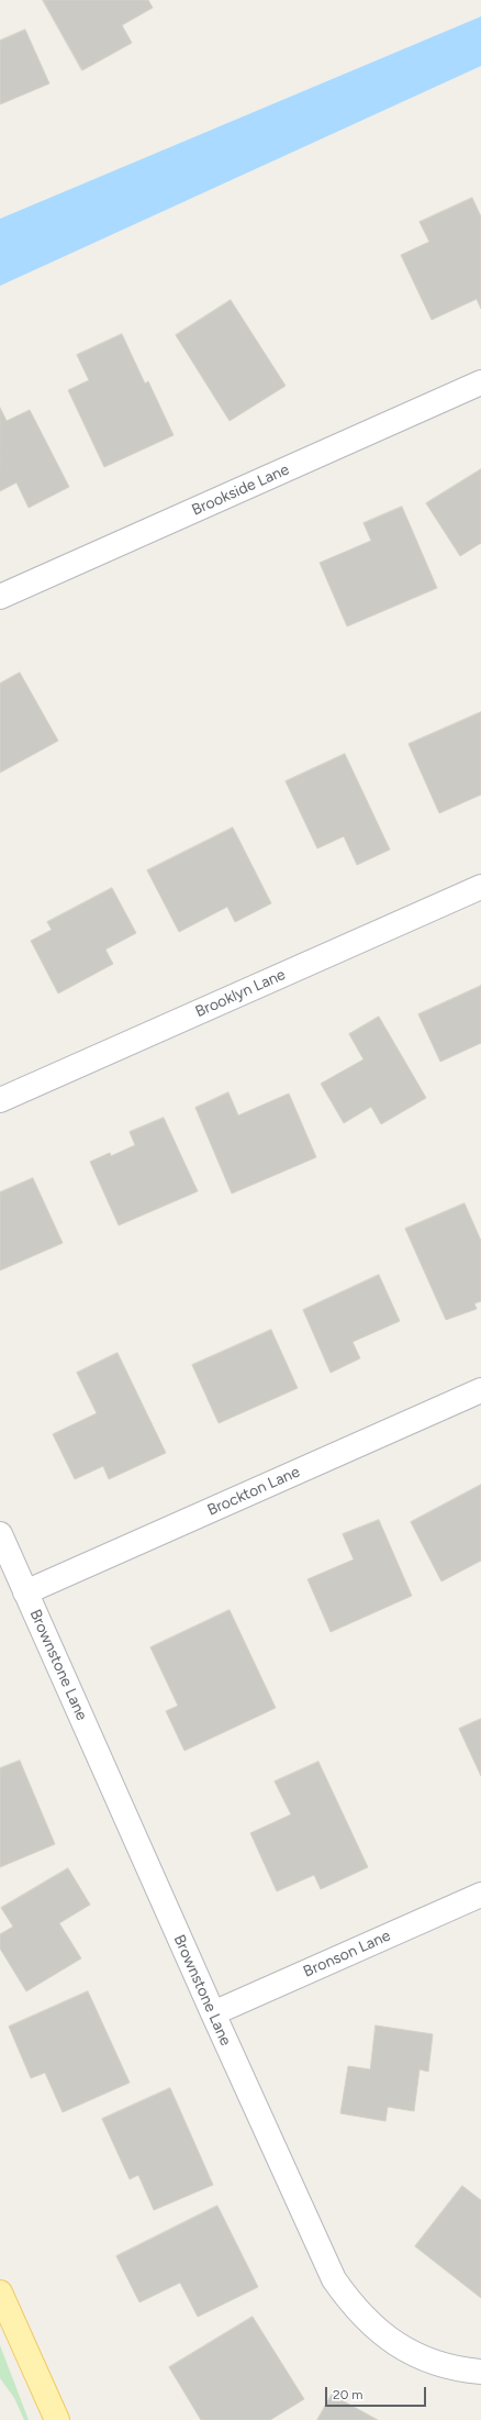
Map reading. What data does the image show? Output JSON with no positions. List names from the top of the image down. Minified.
{"streets":{"street":["Brookside Lane","Brooklyn Lane","Brockton Lane","Brownstone Lane","Bronson Lane"]},"crossings":[["Brockton Lane","Brownstone Lane"],["Brownstone Lane","Bronson Lane"]],"scale_bar":"20 m"}
